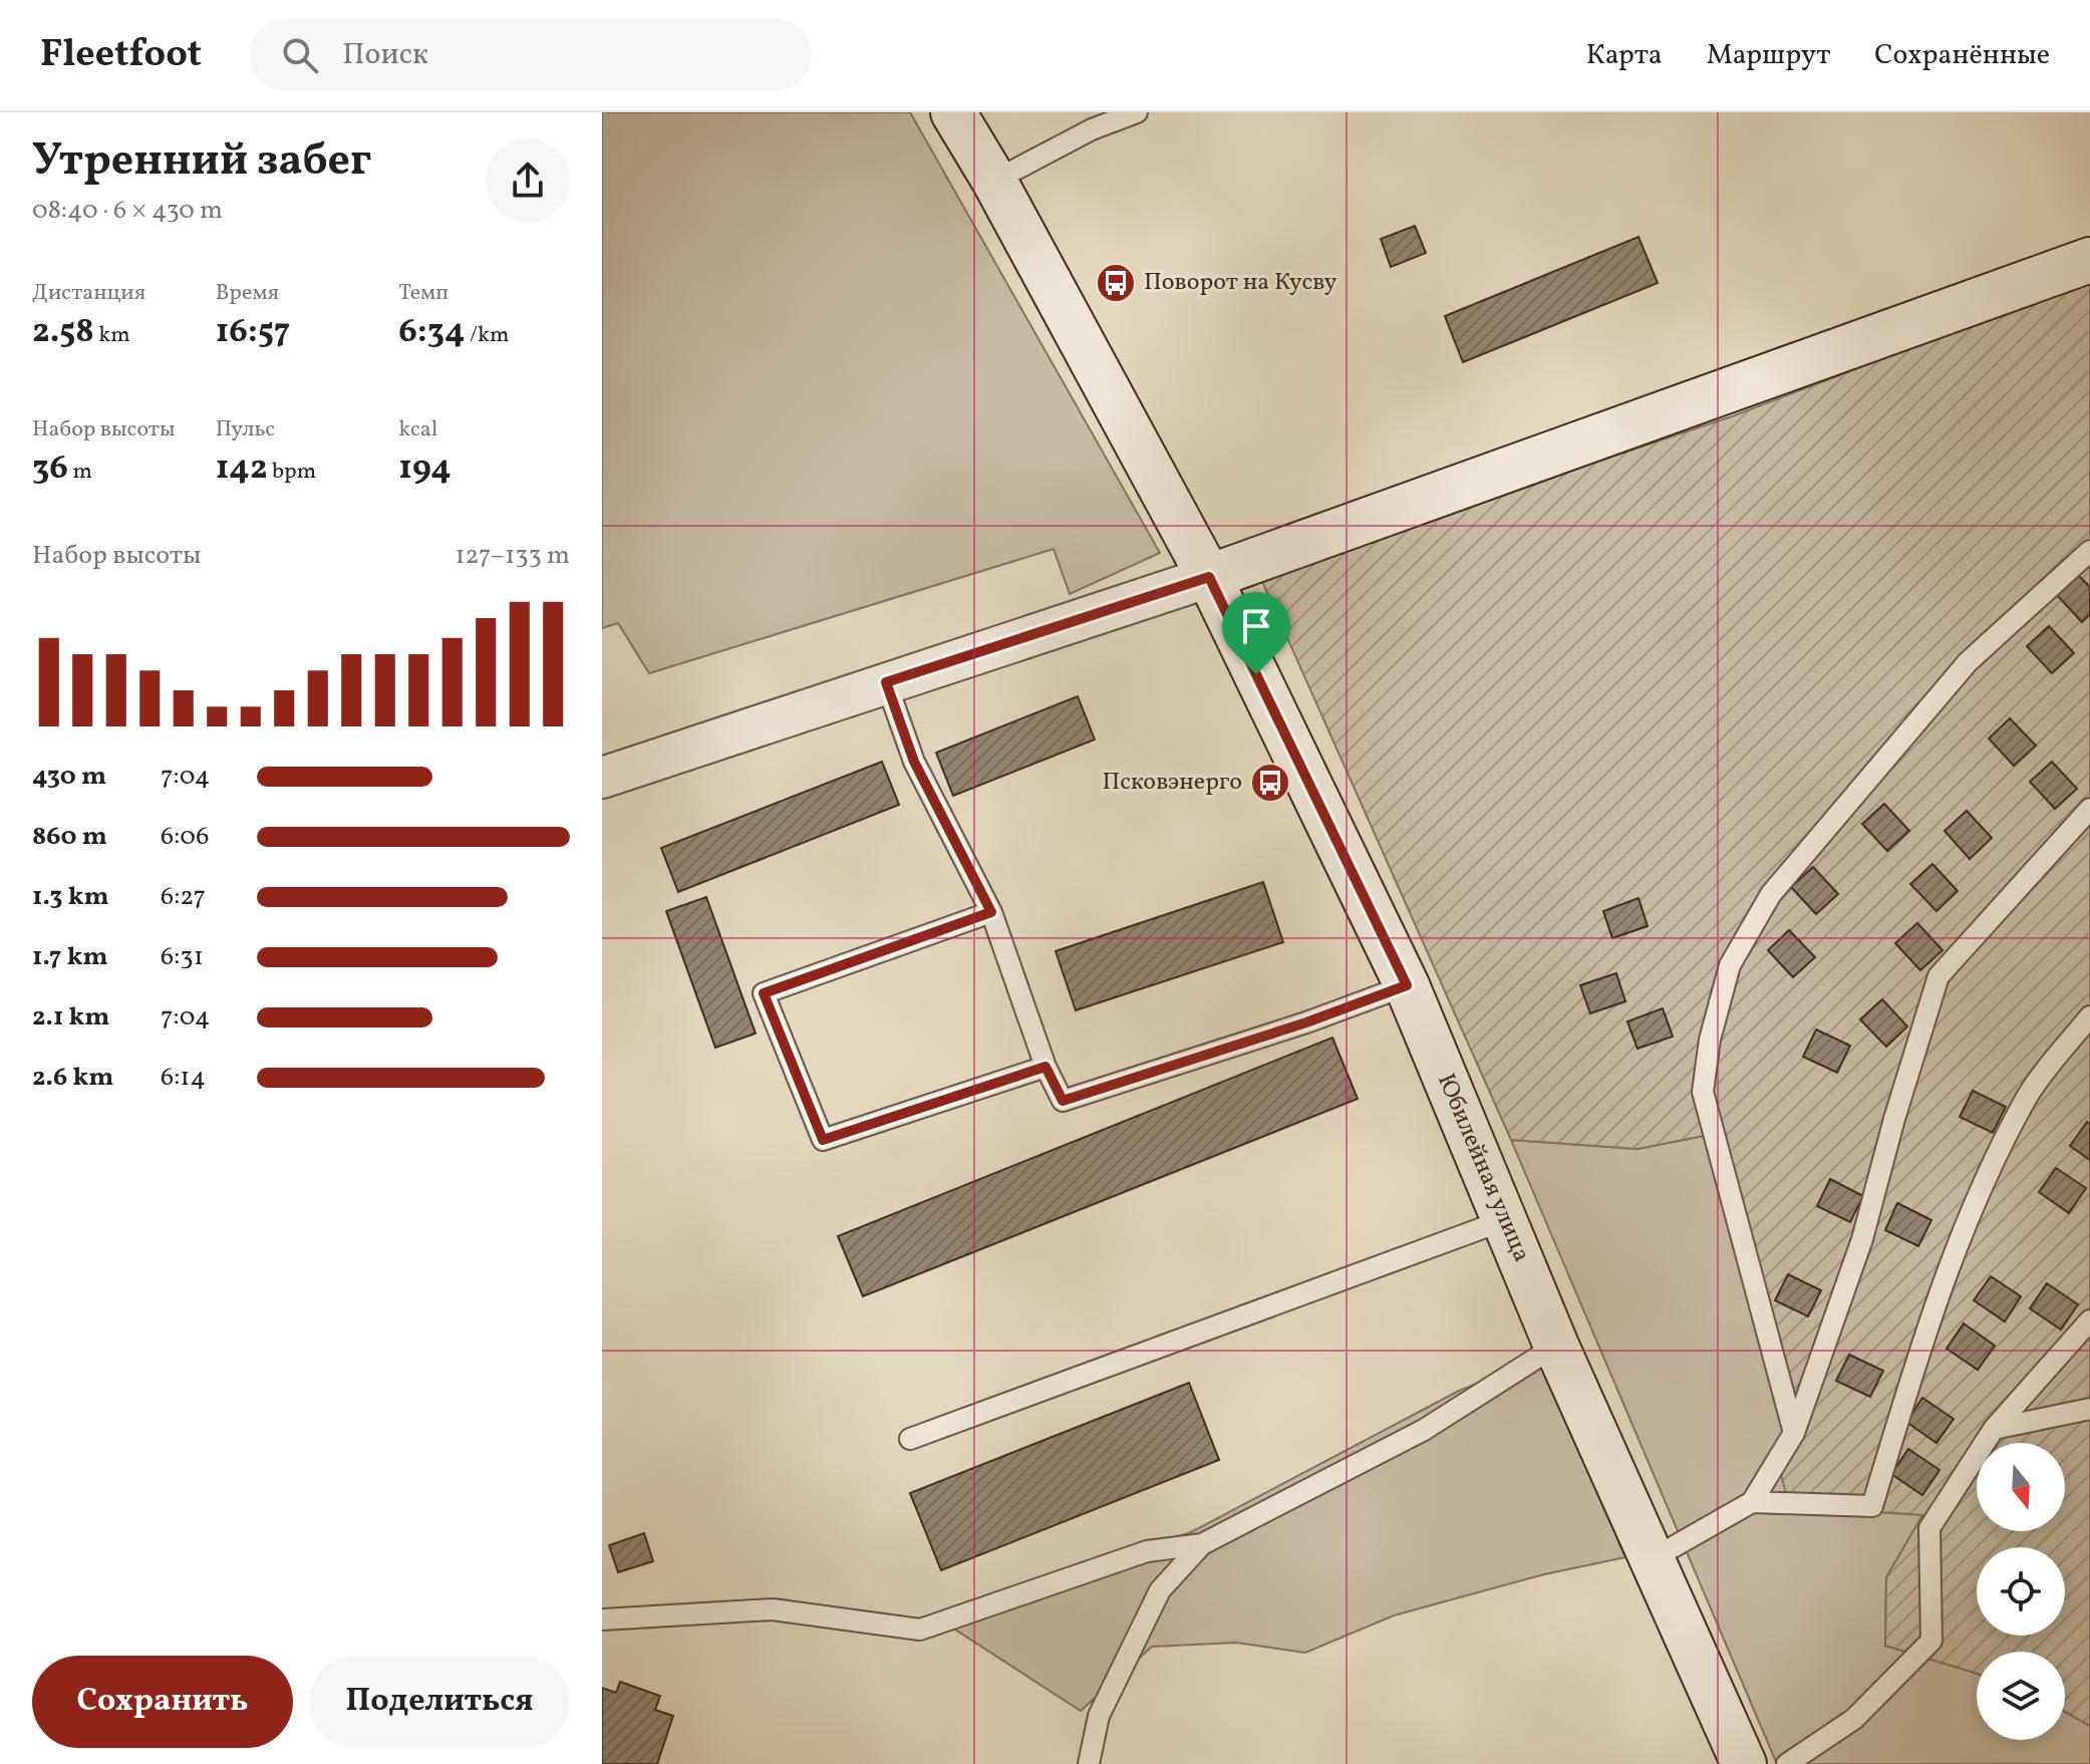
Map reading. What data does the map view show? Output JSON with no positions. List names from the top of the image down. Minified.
{"streets":{"street":["Юбилейная улица"]},"places":{"bus stop":["Поворот на Кусву","Псковэнерго"]},"north":"bottom","page":{"header":"Fleetfoot","search":"Поиск","nav":["Карта","Маршрут","Сохранённые"],"heading":["Утренний забег","08:40 · 6 × 430 m"],"stats":[["Дистанция","2.58 km"],["Время","16:57"],["Темп","6:34 /km"],["Набор высоты","36 m"],["Пульс","142 bpm"],["kcal","194"]],"chart":["Набор высоты","127–133 m"],"list":[{"name":"430 m","note":"7:04"},{"name":"860 m","note":"6:06"},{"name":"1.3 km","note":"6:27"},{"name":"1.7 km","note":"6:31"},{"name":"2.1 km","note":"7:04"},{"name":"2.6 km","note":"6:14"}],"buttons":["Сохранить","Поделиться"]}}
